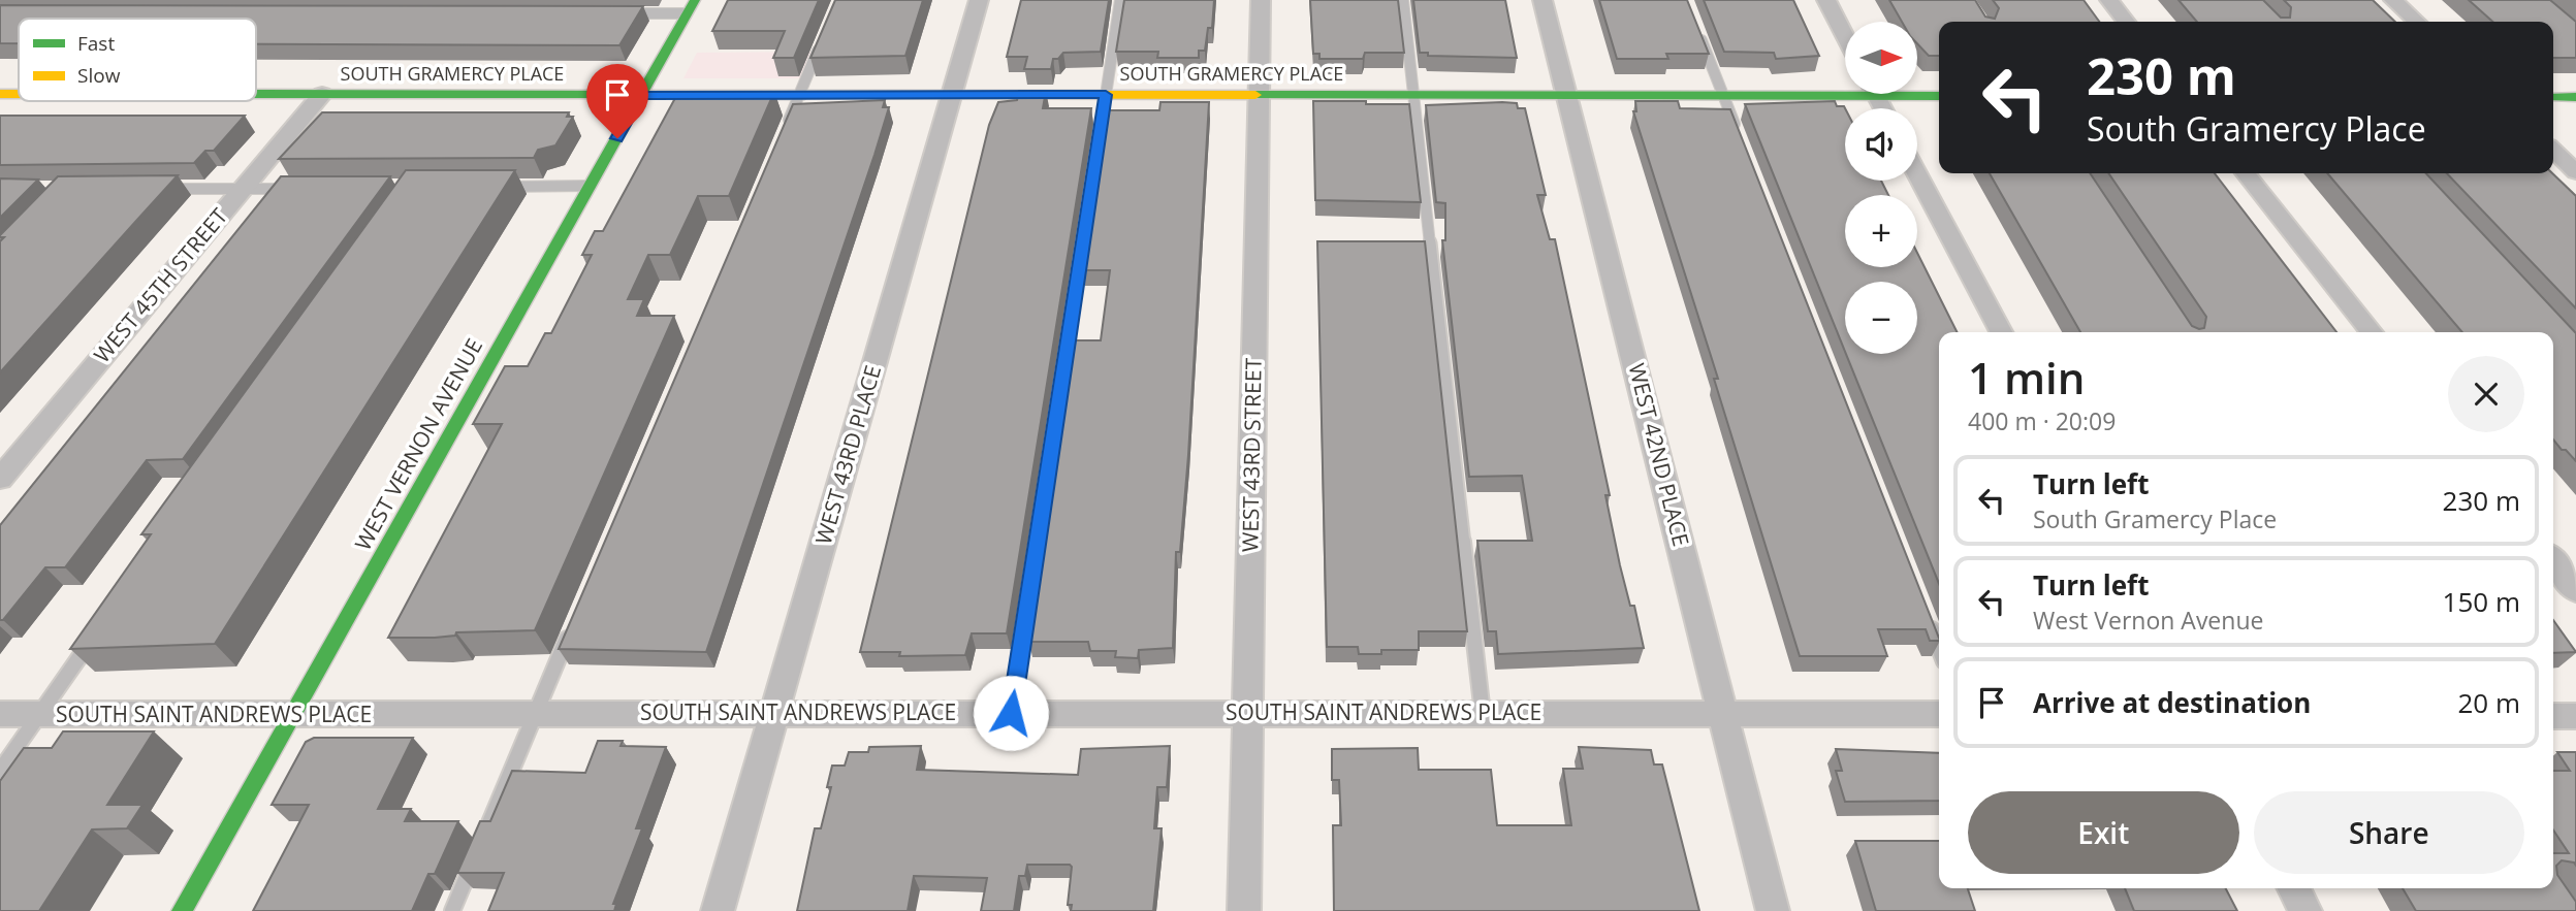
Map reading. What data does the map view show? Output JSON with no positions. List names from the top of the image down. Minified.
{"streets":{"street":["SOUTH GRAMERCY PLACE","WEST 45TH STREET","WEST VERNON AVENUE","WEST 43RD PLACE","WEST 43RD STREET","WEST 42ND PLACE","SOUTH SAINT ANDREWS PLACE"]},"crossings":[["SOUTH GRAMERCY PLACE","WEST 45TH STREET"],["SOUTH GRAMERCY PLACE","WEST VERNON AVENUE"],["SOUTH GRAMERCY PLACE","WEST 43RD PLACE"],["SOUTH GRAMERCY PLACE","WEST 43RD STREET"],["SOUTH GRAMERCY PLACE","WEST 42ND PLACE"],["WEST VERNON AVENUE","SOUTH SAINT ANDREWS PLACE"],["WEST 43RD PLACE","SOUTH SAINT ANDREWS PLACE"],["WEST 43RD STREET","SOUTH SAINT ANDREWS PLACE"],["WEST 42ND PLACE","SOUTH SAINT ANDREWS PLACE"]],"legend":["Fast","Slow"],"north":"right","page":{"map_buttons":["+","−"],"turn":["230 m","South Gramercy Place"],"heading":["1 min","400 m · 20:09"],"list":[{"name":"Turn left","note":"South Gramercy Place","value":"230 m"},{"name":"Turn left","note":"West Vernon Avenue","value":"150 m"},{"name":"Arrive at destination","value":"20 m"}],"buttons":["Exit","Share"]}}
